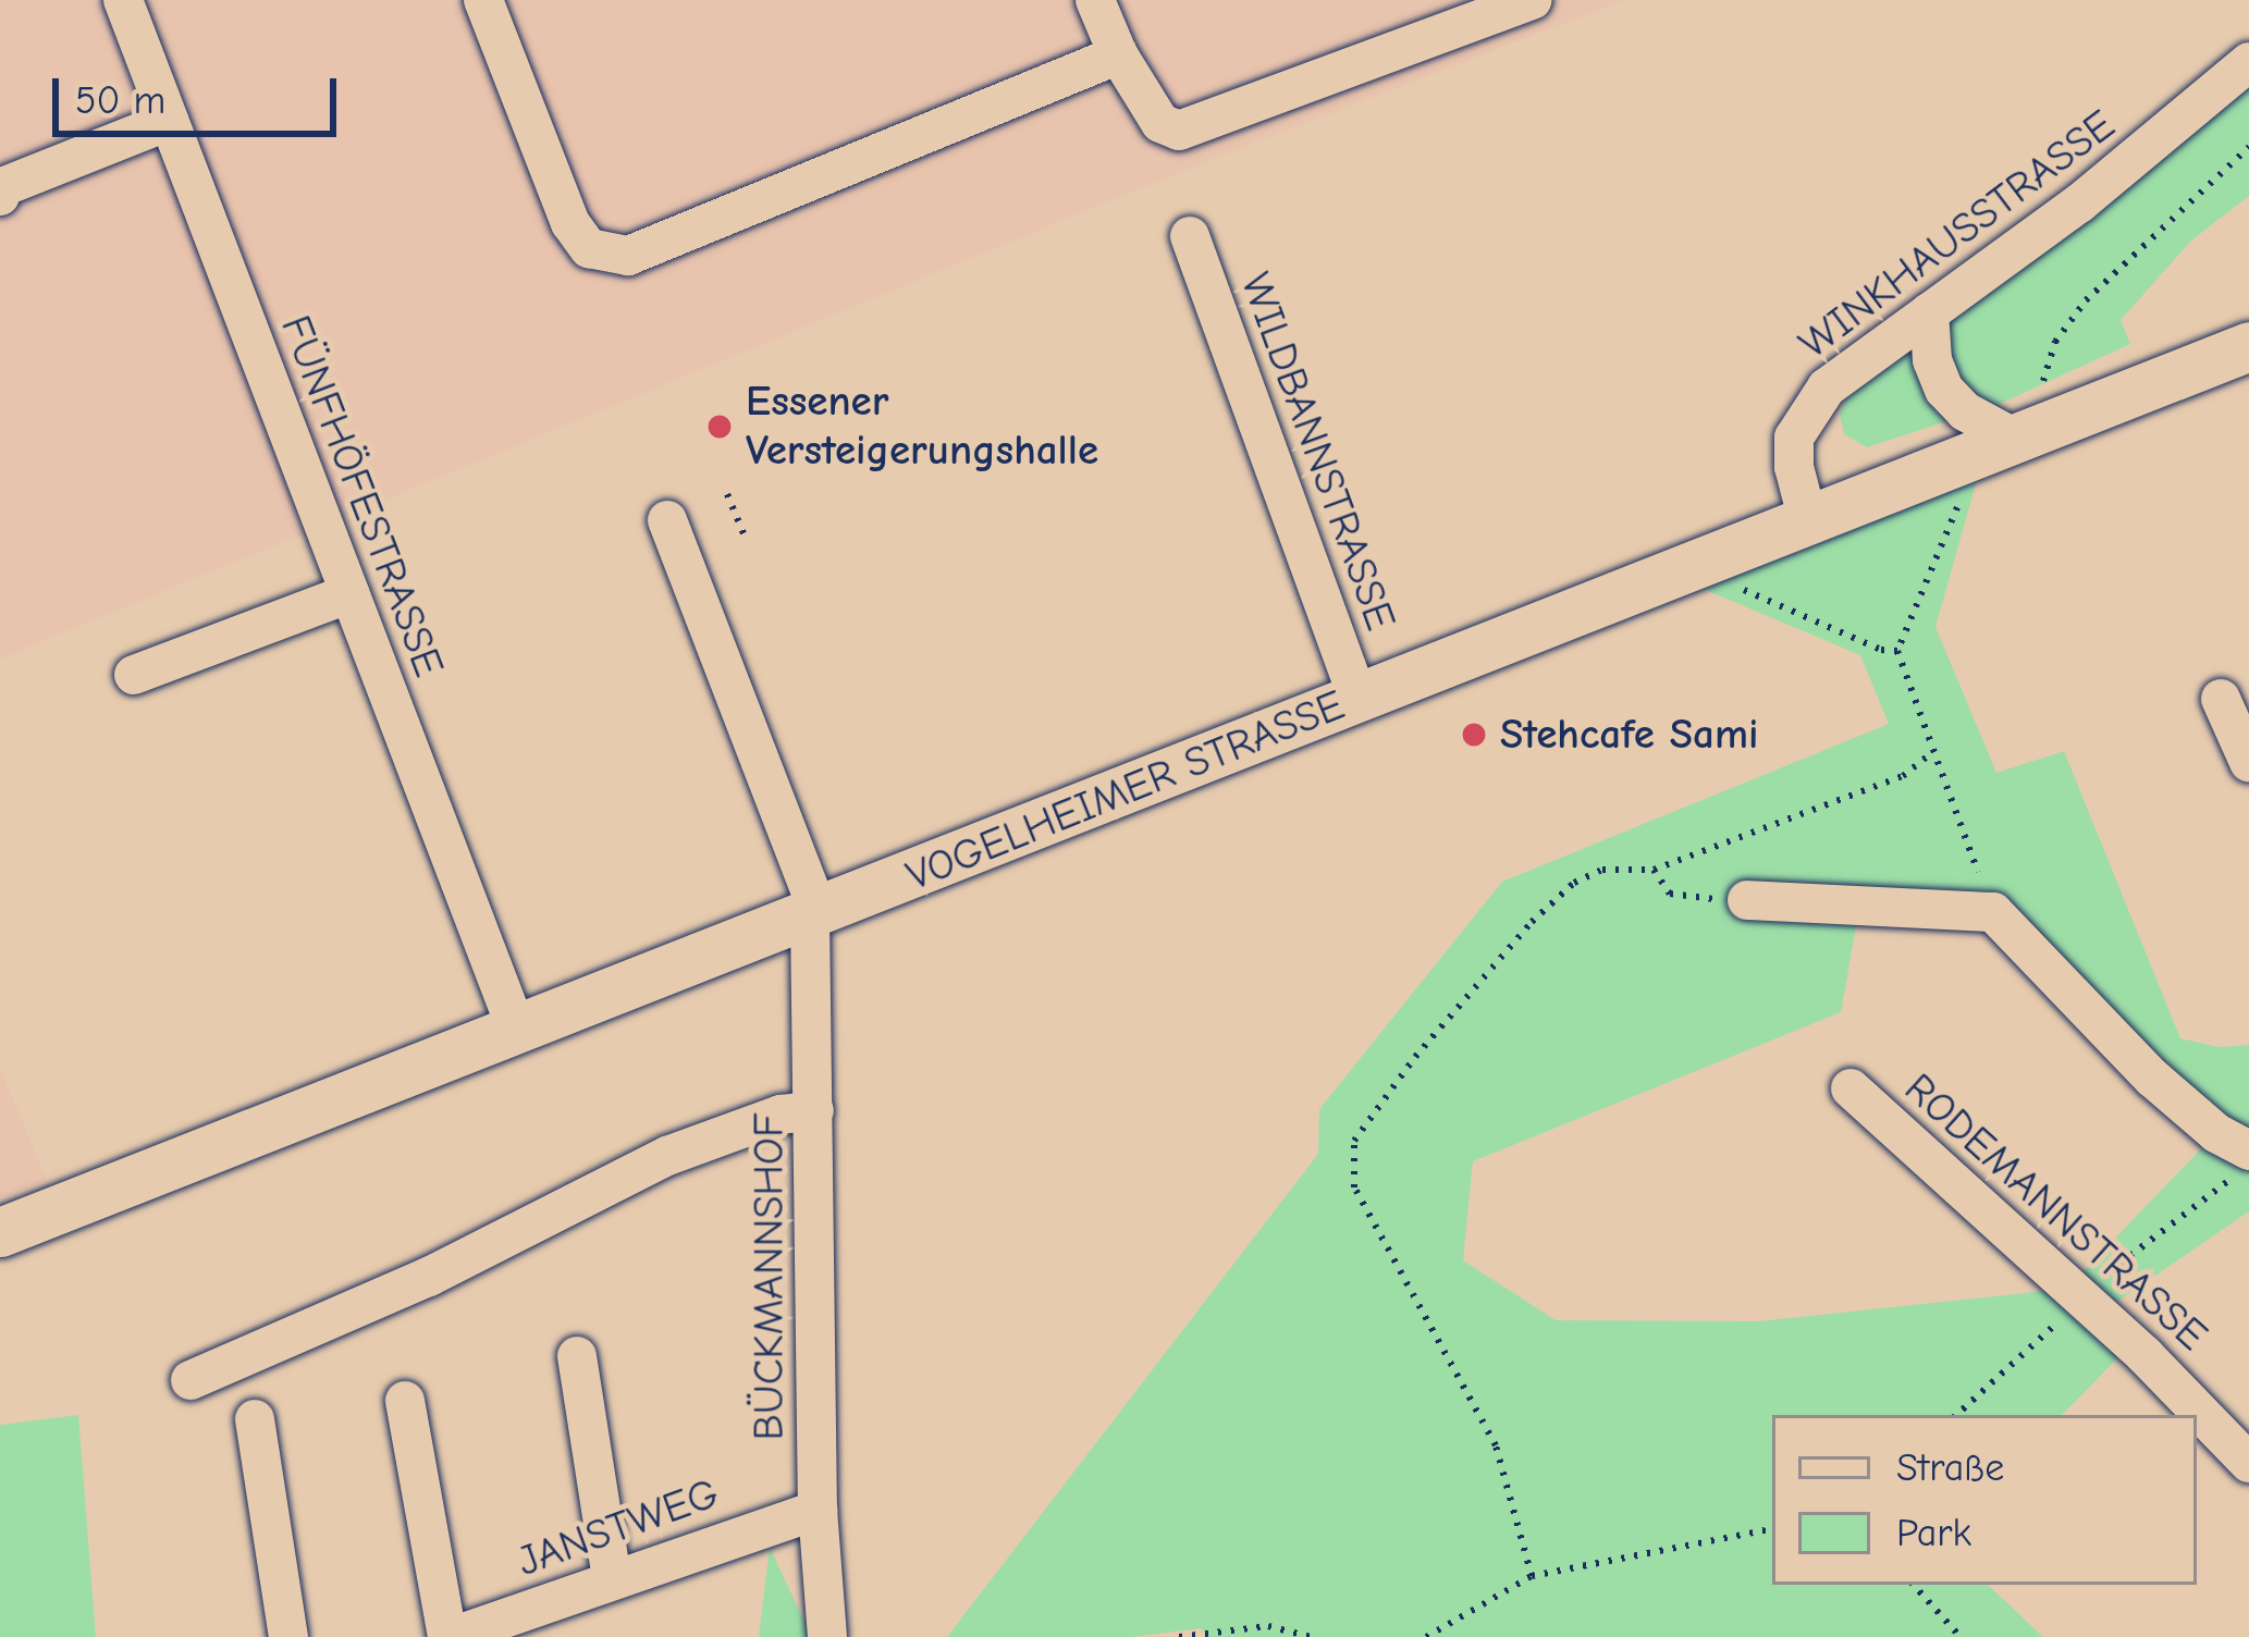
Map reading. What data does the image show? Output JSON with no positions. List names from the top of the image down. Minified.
{"streets":{"main road":["VOGELHEIMER STRASSE"],"street":["WINKHAUSSTRASSE","WILDBANNSTRASSE","FÜNFHÖFESTRASSE","RODEMANNSTRASSE","BÜCKMANNSHOF","JANSTWEG"]},"crossings":[["WINKHAUSSTRASSE","VOGELHEIMER STRASSE"],["WILDBANNSTRASSE","VOGELHEIMER STRASSE"],["FÜNFHÖFESTRASSE","VOGELHEIMER STRASSE"],["VOGELHEIMER STRASSE","BÜCKMANNSHOF"],["BÜCKMANNSHOF","JANSTWEG"]],"places":["Essener Versteigerungshalle","Stehcafe Sami"],"legend":["Straße","Park"],"scale_bar":"50 m"}
